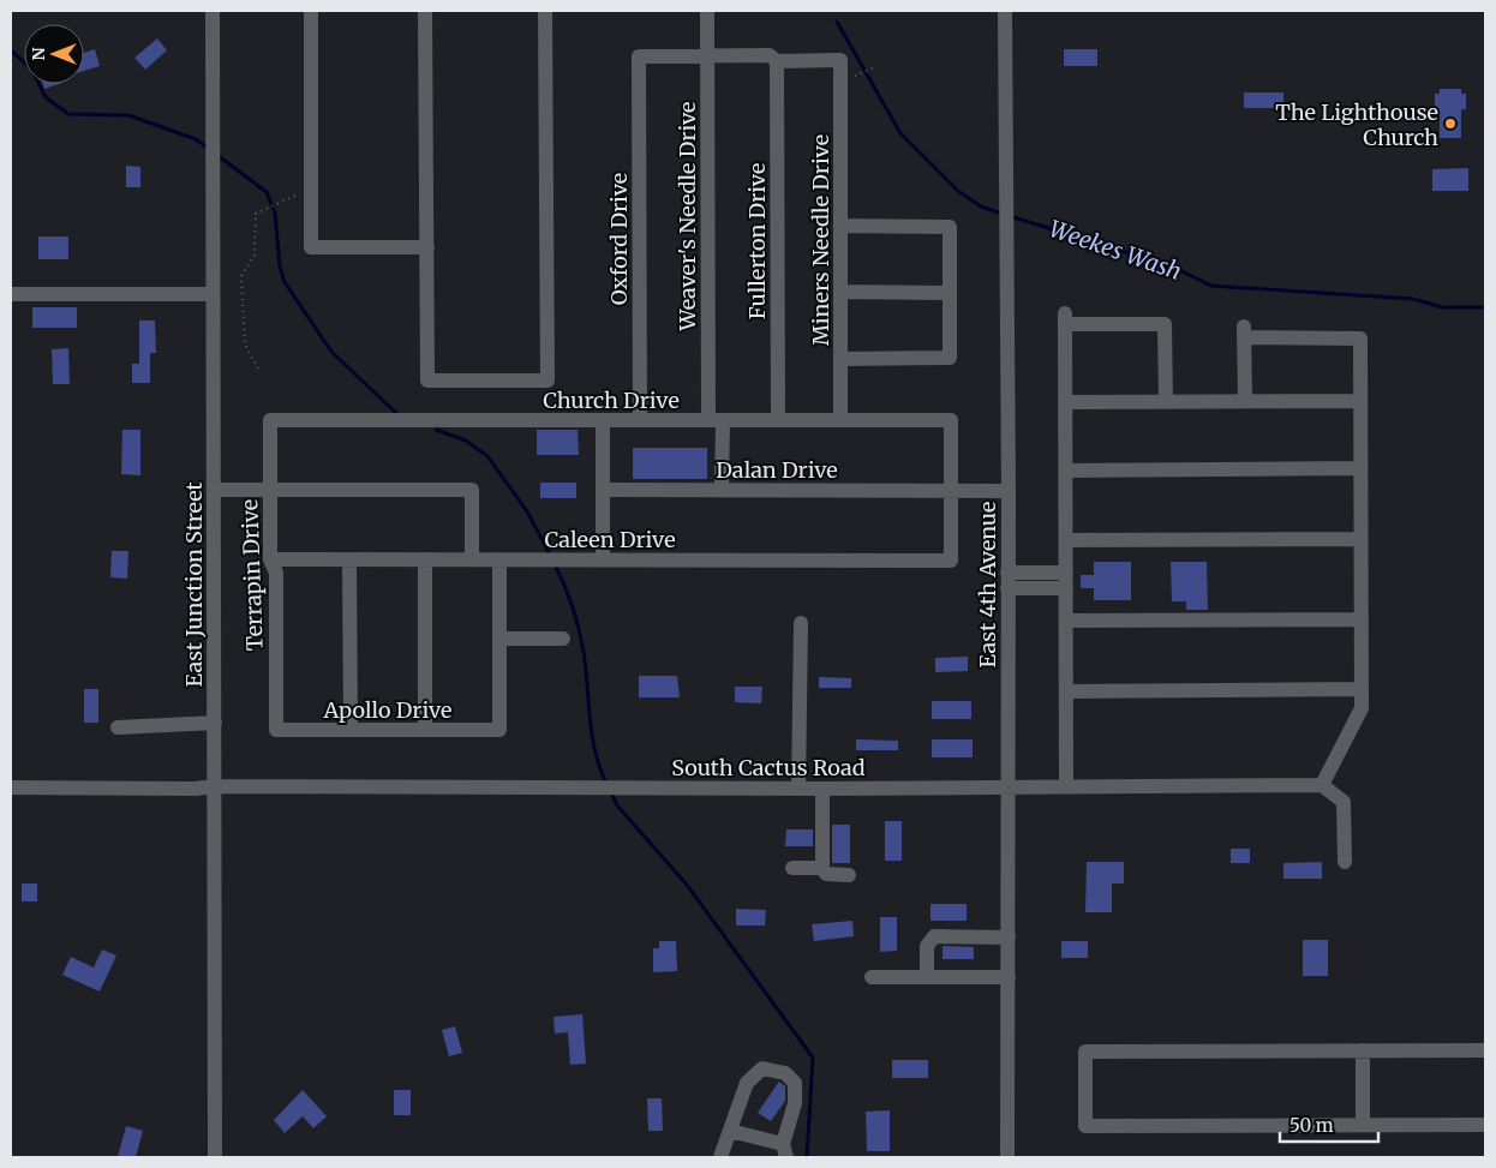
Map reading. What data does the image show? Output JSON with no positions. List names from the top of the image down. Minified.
{"streets":{"street":["Weaver's Needle Drive","Oxford Drive","Miners Needle Drive","Fullerton Drive","Church Drive","Dalan Drive","Caleen Drive","Terrapin Drive","East Junction Street","East 4th Avenue","Apollo Drive","South Cactus Road"]},"crossings":[["Weaver's Needle Drive","Oxford Drive"],["Weaver's Needle Drive","Church Drive"],["Weaver's Needle Drive","Dalan Drive"],["Oxford Drive","Church Drive"],["Miners Needle Drive","Fullerton Drive"],["Miners Needle Drive","Church Drive"],["Fullerton Drive","Church Drive"],["Church Drive","Dalan Drive"],["Church Drive","Caleen Drive"],["Church Drive","Terrapin Drive"],["Dalan Drive","Caleen Drive"],["Dalan Drive","East 4th Avenue"],["Caleen Drive","Terrapin Drive"],["Terrapin Drive","Apollo Drive"],["East Junction Street","South Cactus Road"],["East 4th Avenue","South Cactus Road"]],"water":["Weekes Wash"],"places":["The Lighthouse Church"],"scale_bar":"50 m","north":"left"}
